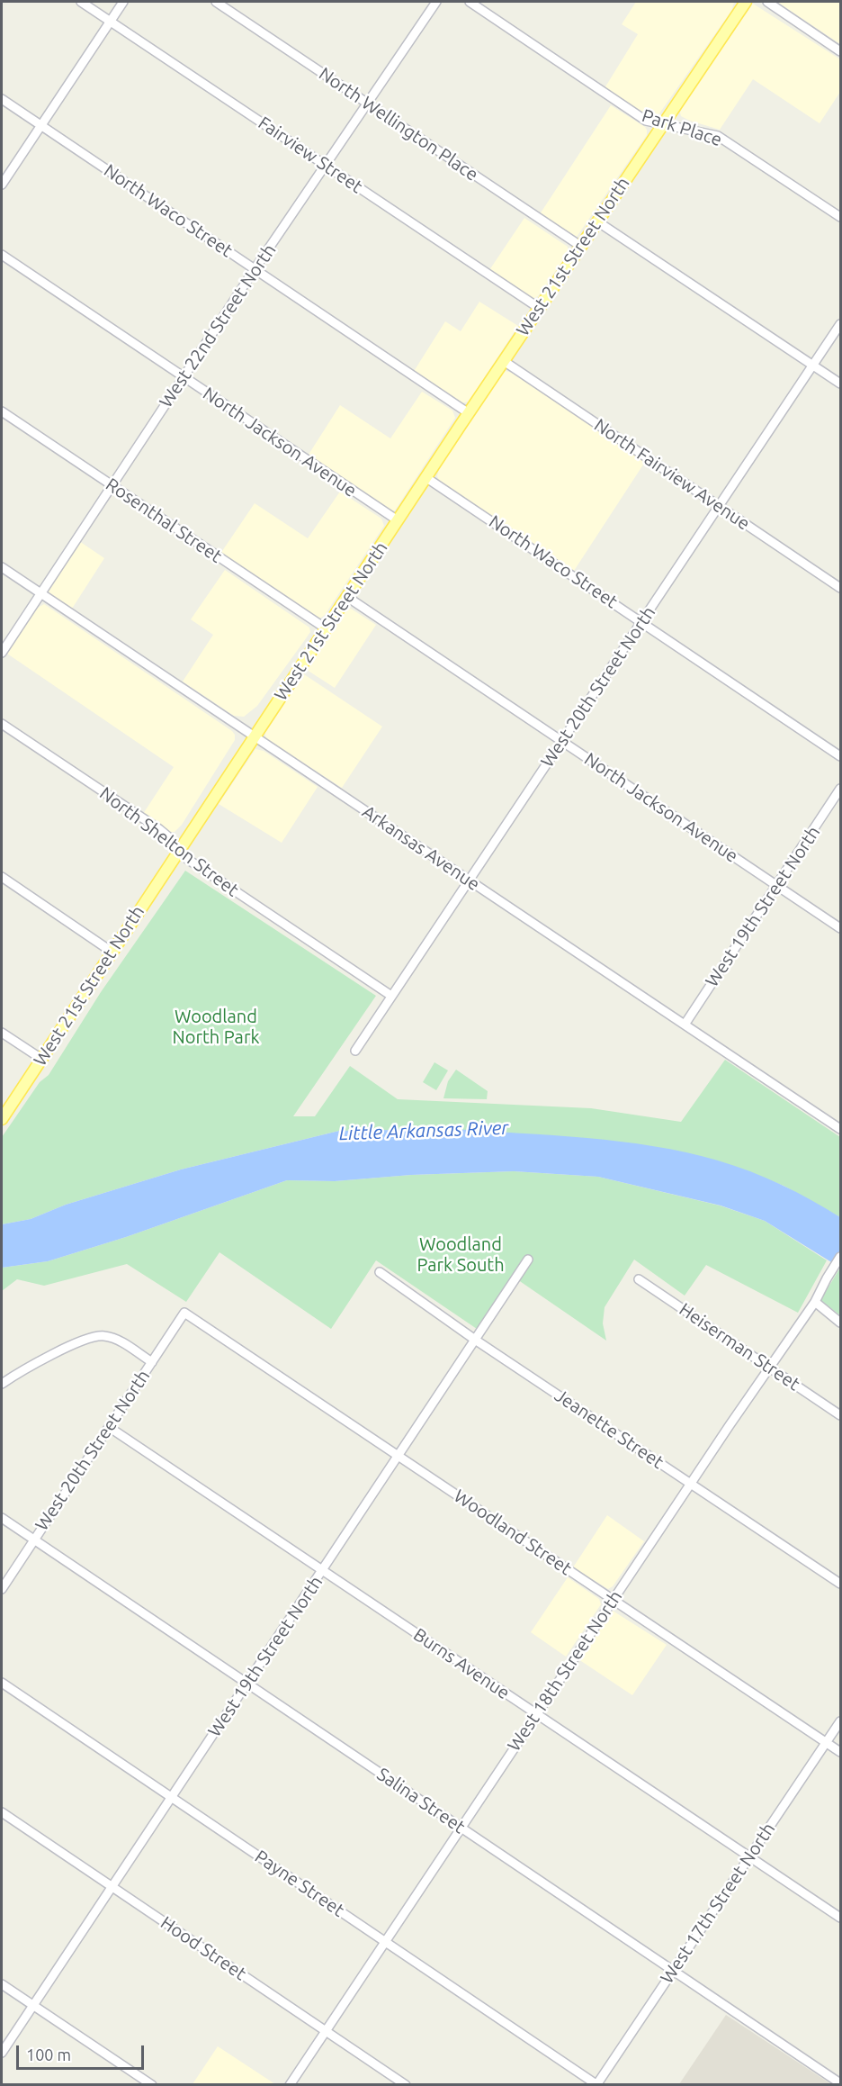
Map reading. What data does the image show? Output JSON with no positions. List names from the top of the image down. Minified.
{"streets":{"main road":["West 21st Street North"],"street":["North Wellington Place","Park Place","Fairview Street","North Waco Street","West 22nd Street North","North Jackson Avenue","North Fairview Avenue","Rosenthal Street","West 20th Street North","North Shelton Street","Arkansas Avenue","West 19th Street North","Heiserman Street","Jeanette Street","Woodland Street","Burns Avenue","West 18th Street North","Salina Street","Payne Street","West 17th Street North","Hood Street"]},"crossings":[["North Wellington Place","West 21st Street North"],["North Wellington Place","West 22nd Street North"],["Park Place","West 21st Street North"],["Fairview Street","West 21st Street North"],["Fairview Street","West 22nd Street North"],["North Waco Street","West 21st Street North"],["North Waco Street","West 22nd Street North"],["North Waco Street","West 20th Street North"],["West 21st Street North","North Jackson Avenue"],["West 21st Street North","North Fairview Avenue"],["West 21st Street North","Rosenthal Street"],["West 21st Street North","North Shelton Street"],["West 21st Street North","Arkansas Avenue"],["West 22nd Street North","North Jackson Avenue"],["West 22nd Street North","Rosenthal Street"],["West 22nd Street North","Arkansas Avenue"],["North Jackson Avenue","West 20th Street North"],["North Jackson Avenue","West 19th Street North"],["North Fairview Avenue","West 20th Street North"],["West 20th Street North","North Shelton Street"],["West 20th Street North","Arkansas Avenue"],["West 20th Street North","Woodland Street"],["West 20th Street North","Burns Avenue"],["West 20th Street North","Salina Street"],["Arkansas Avenue","West 19th Street North"],["West 19th Street North","Jeanette Street"],["West 19th Street North","Woodland Street"],["West 19th Street North","Burns Avenue"],["West 19th Street North","Salina Street"],["West 19th Street North","Payne Street"],["West 19th Street North","Hood Street"],["Heiserman Street","West 18th Street North"],["Jeanette Street","West 18th Street North"],["Woodland Street","West 18th Street North"],["Woodland Street","West 17th Street North"],["Burns Avenue","West 18th Street North"],["Burns Avenue","West 17th Street North"],["West 18th Street North","Salina Street"],["West 18th Street North","Payne Street"],["West 18th Street North","Hood Street"],["Salina Street","West 17th Street North"],["Payne Street","West 17th Street North"]],"water":["Little Arkansas River"],"parks":["Woodland North Park","Woodland Park South"],"scale_bar":"100 m"}
